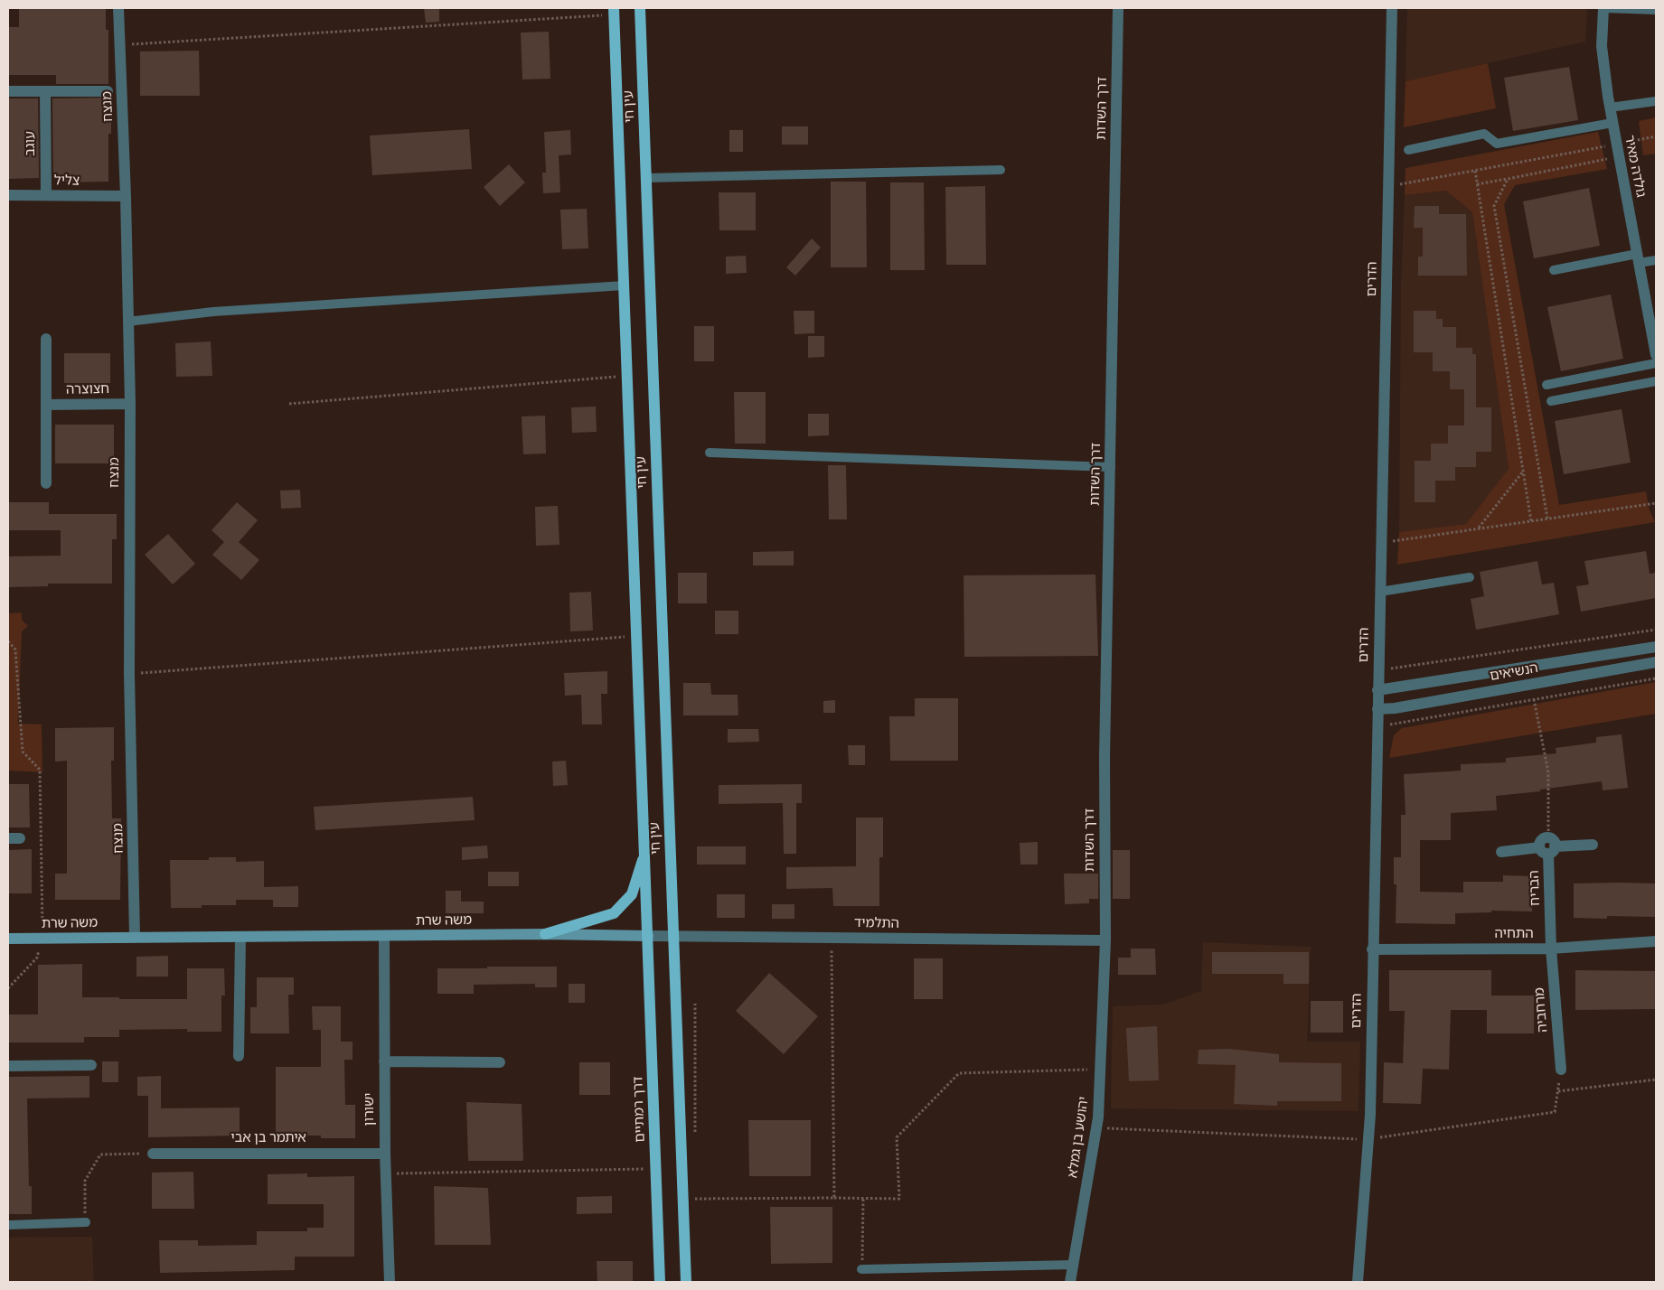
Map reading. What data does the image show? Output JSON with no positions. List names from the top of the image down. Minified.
{"streets":{"main road":["עין חי","דרך רמתיים"],"street":["מנצח","דרך השדות","עוגב","גולדה מאיר","צליל","הדרים","חצוצרה","הנשיאים","הבריח","משה שרת","התלמיד","התחיה","מרחביה","ישורון","יהושע בן גמלא","איתמר בן אבי"]},"crossings":[["מנצח","צליל"],["מנצח","חצוצרה"],["מנצח","משה שרת"],["עין חי","משה שרת"],["עין חי","התלמיד"],["עין חי","דרך רמתיים"],["דרך השדות","התלמיד"],["דרך השדות","יהושע בן גמלא"],["עוגב","צליל"],["הדרים","הנשיאים"],["הדרים","התחיה"],["הבריח","התחיה"],["הבריח","מרחביה"],["משה שרת","התלמיד"],["משה שרת","ישורון"],["משה שרת","דרך רמתיים"],["התלמיד","דרך רמתיים"],["התלמיד","יהושע בן גמלא"],["התחיה","מרחביה"],["ישורון","איתמר בן אבי"]]}
